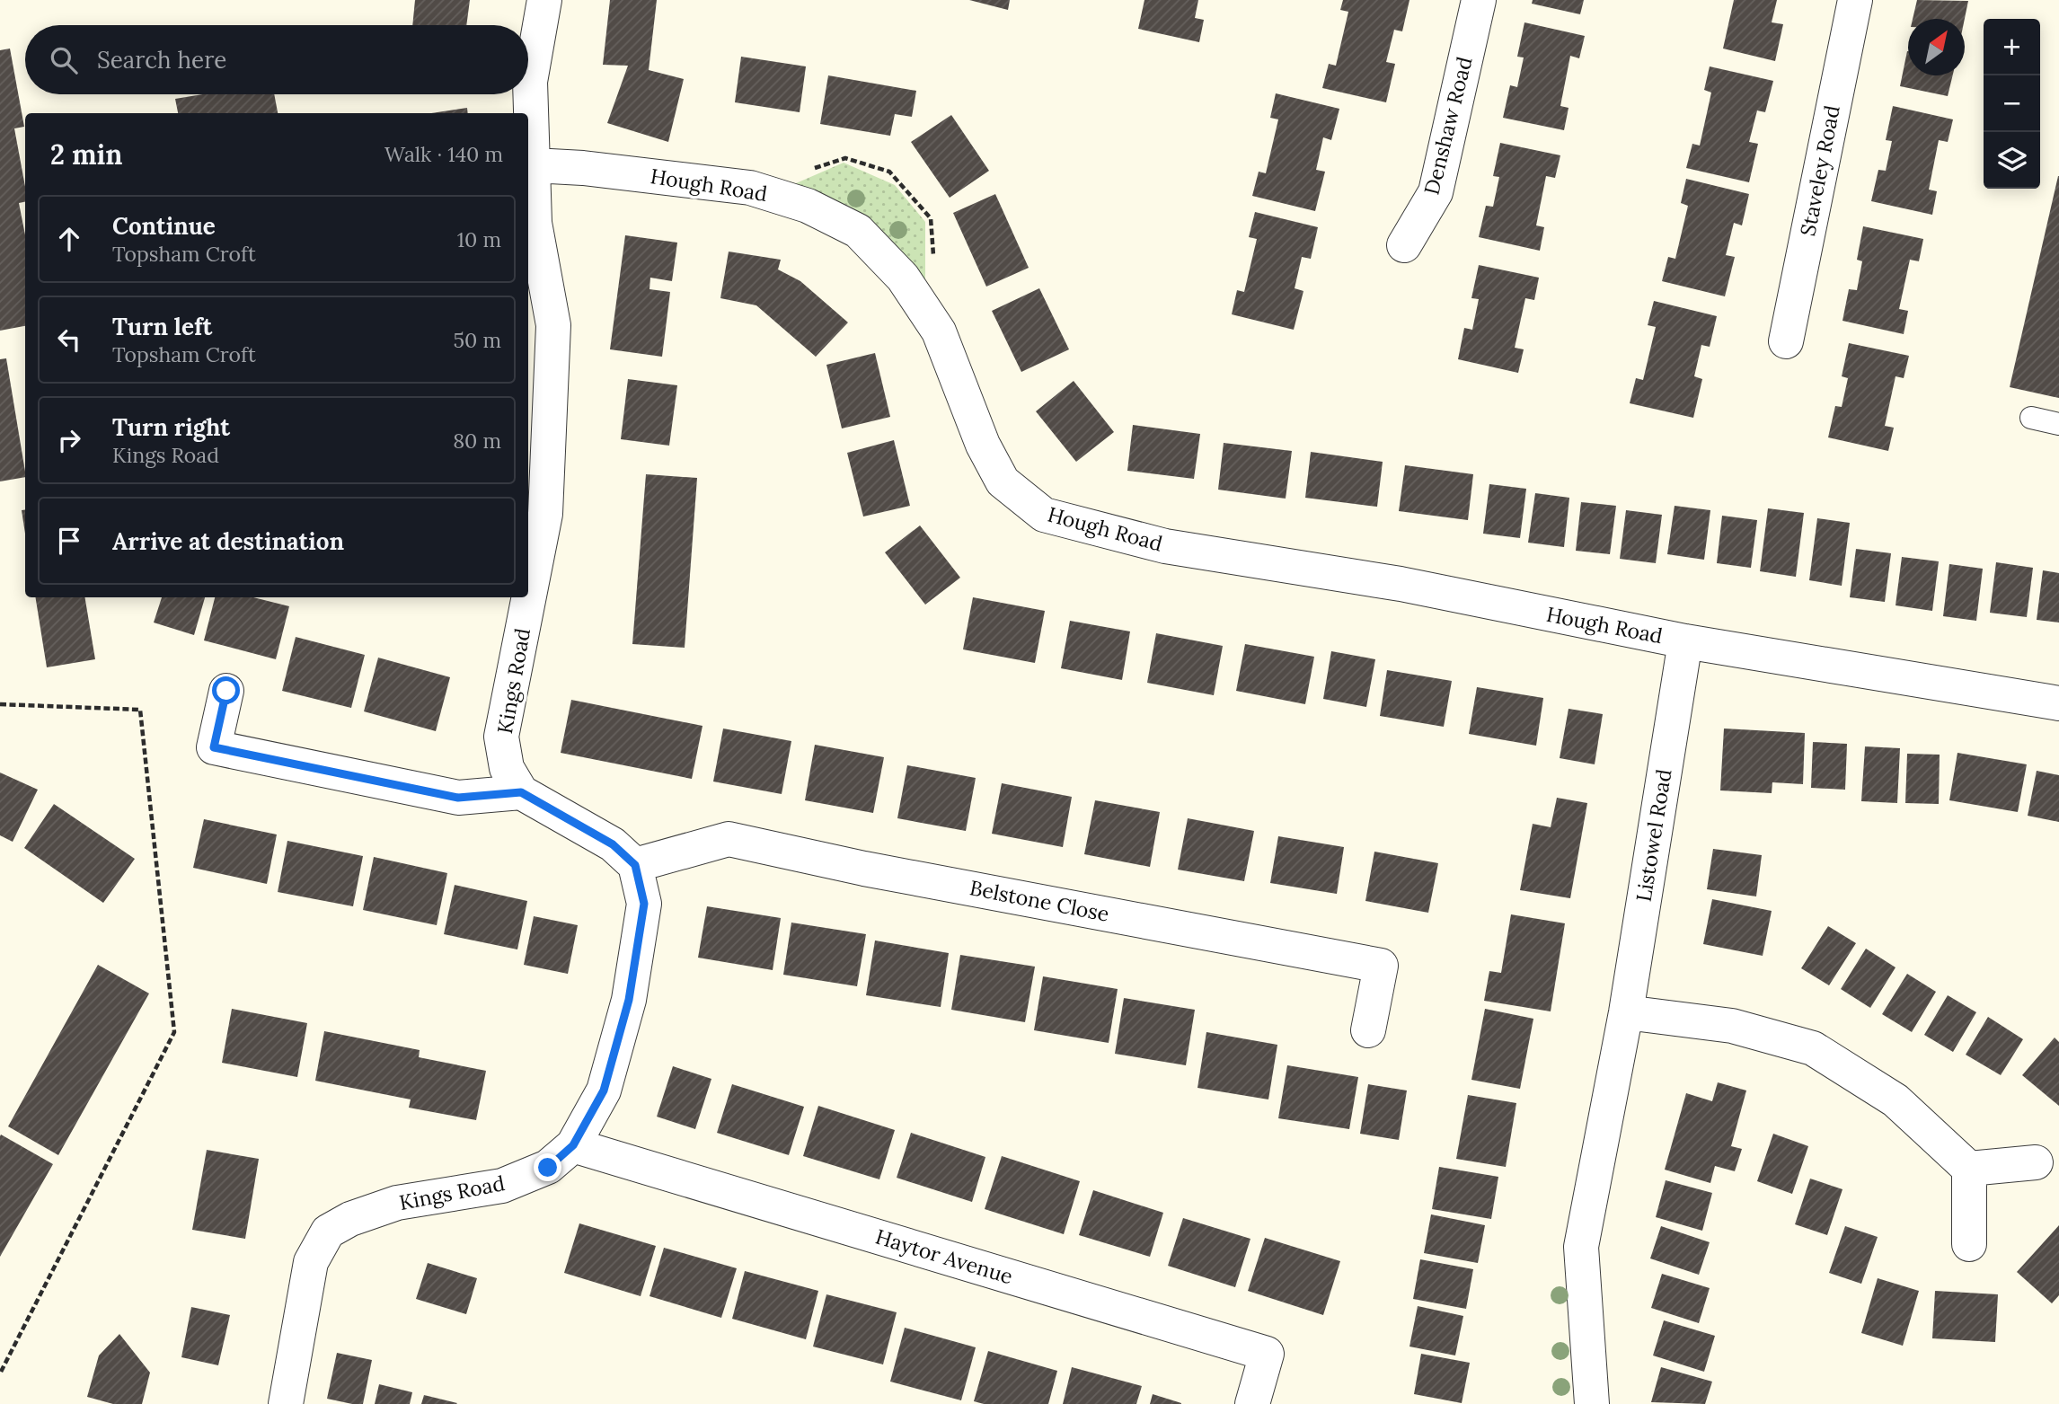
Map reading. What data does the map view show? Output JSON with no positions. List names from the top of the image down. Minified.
{"streets":{"street":["Denshaw Road","Staveley Road","Hough Road","Kings Road","Listowel Road","Belstone Close","Haytor Avenue"]},"crossings":[["Hough Road","Kings Road"],["Hough Road","Listowel Road"],["Kings Road","Belstone Close"],["Kings Road","Haytor Avenue"]],"north":"top right","page":{"map_buttons":["+","−"],"search":"Search here","heading":["2 min","Walk · 140 m"],"list":[["Continue","Topsham Croft","10 m"],["Turn left","Topsham Croft","50 m"],["Turn right","Kings Road","80 m"],"Arrive at destination"]}}
